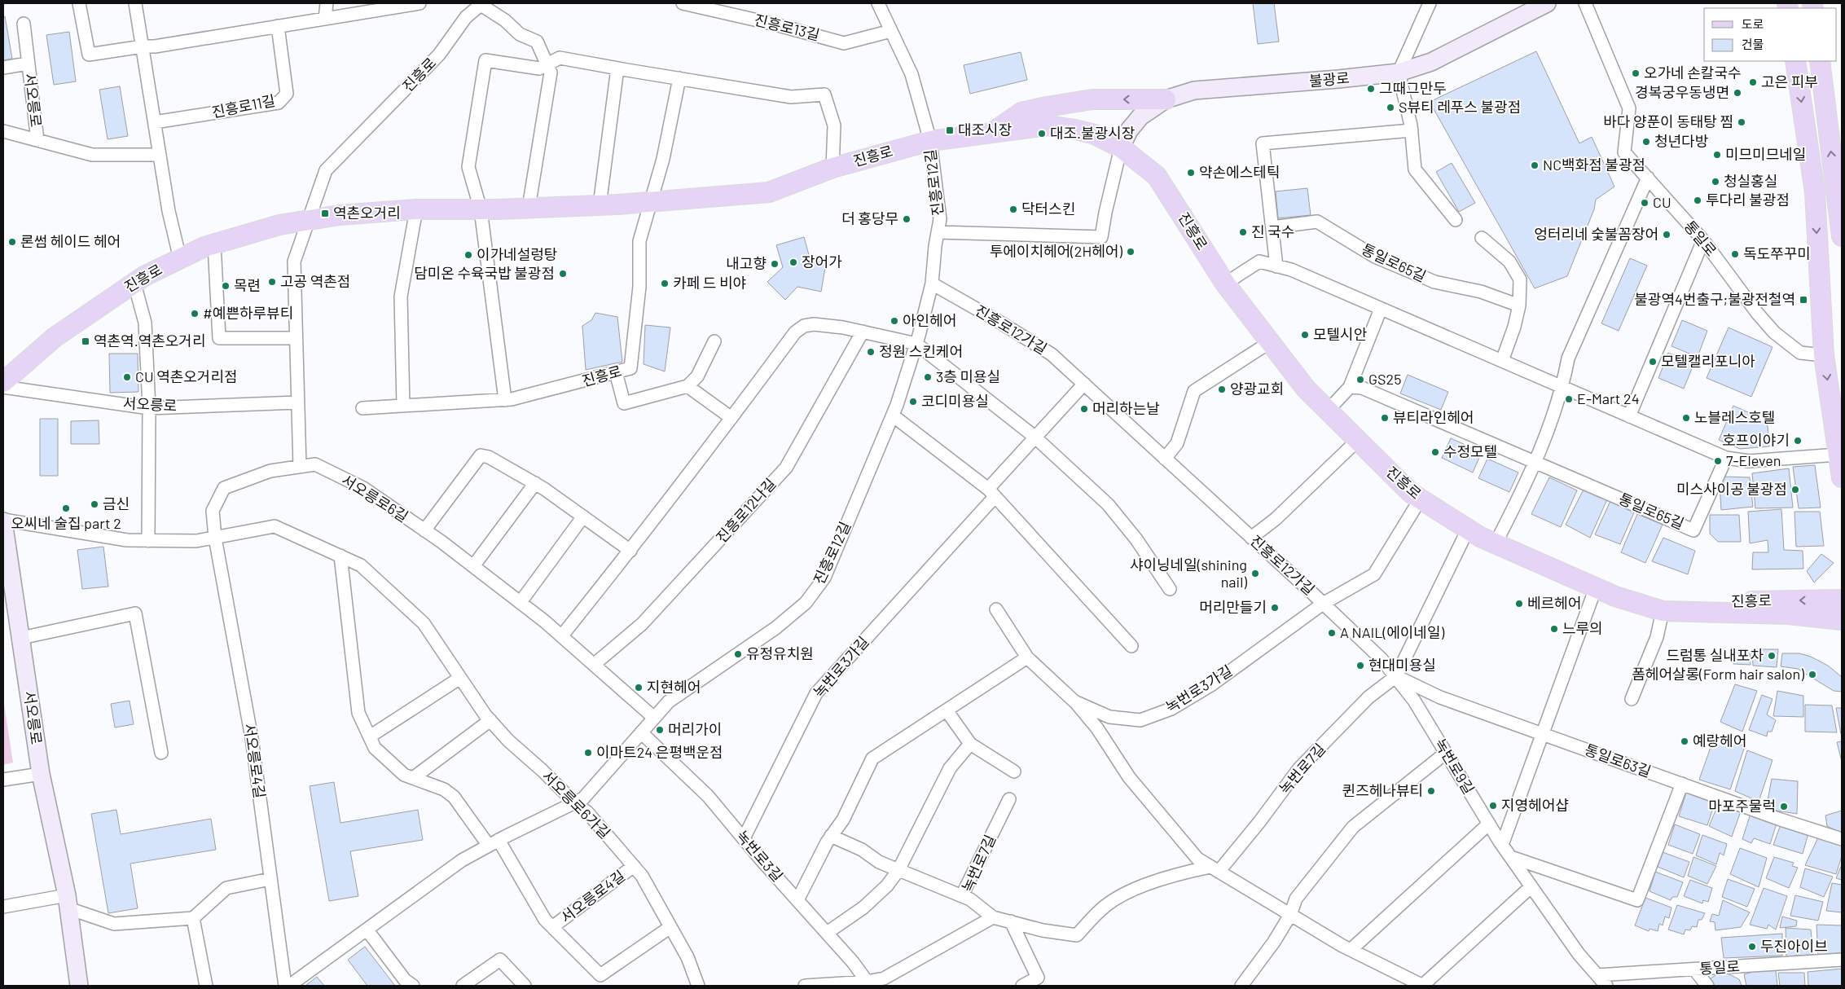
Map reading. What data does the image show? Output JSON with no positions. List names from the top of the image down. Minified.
{"streets":{"main road":["진흥로","불광로","서오릉로"],"street":["진흥로13길","진흥로11길","진흥로12길","통일로","통일로65길","진흥로12가길","서오릉로6길","진흥로12나길","녹번로3가길","서오릉로4길","통일로63길","녹번로9길","녹번로7길","서오릉로6가길","녹번로3길"]},"crossings":[["진흥로","불광로"],["진흥로","서오릉로"],["진흥로","진흥로12길"],["진흥로","서오릉로6길"],["진흥로","녹번로3가길"],["진흥로12길","진흥로12가길"],["진흥로12길","서오릉로6길"],["통일로","녹번로9길"],["진흥로12가길","녹번로3가길"],["진흥로12가길","통일로63길"],["진흥로12가길","녹번로9길"],["진흥로12가길","녹번로7길"],["서오릉로6길","진흥로12나길"],["서오릉로6길","서오릉로4길"],["서오릉로6길","서오릉로6가길"],["녹번로3가길","녹번로3길"],["서오릉로4길","서오릉로6가길"],["통일로63길","녹번로9길"],["통일로63길","녹번로7길"],["녹번로9길","녹번로7길"]],"places":{"other":["오가네 손칼국수","고은 피부","그때그만두","경복궁우동냉면","S뷰티 레푸스 불광점","바다 양푼이 동태탕 찜","대조.불광시장","청년다방","미므미므네일","NC백화점 불광점","약손에스테틱","청실홍실","투다리 불광점","CU","닥터스킨","더 홍당무","진 국수","엉터리네 숯불꼼장어","론썸 헤이드 헤어","투에이치헤어(2H헤어)","독도쭈꾸미","이가네설렁탕","장어가","내고향","담미온 수육국밥 불광점","고공 역촌점","카페 드 비야","목련","#예쁜하루뷰티","아인헤어","모텔시안","정원 스킨케어","모텔캘리포니아","CU 역촌오거리점","3층 미용실","GS25","양광교회","E-Mart 24","코디미용실","머리하는날","뷰티라인헤어","노블레스호텔","호프이야기","수정모텔","7-Eleven","미스사이공 불광점","금신","오씨네 술집 part 2","샤이닝네일(shining nail)","베르헤어","머리만들기","느루의","A NAIL(에이네일)","유정유치원","드럼통 실내포차","현대미용실","폼헤어살롱(Form hair salon)","지현헤어","머리가이","예랑헤어","이마트24 은평백운점","퀸즈헤나뷰티","지영헤어샵","마포주물럭","두진아이브"],"transit":["대조시장","역촌오거리","불광역4번출구;불광전철역","역촌역.역촌오거리"]},"legend":["도로","건물"]}
